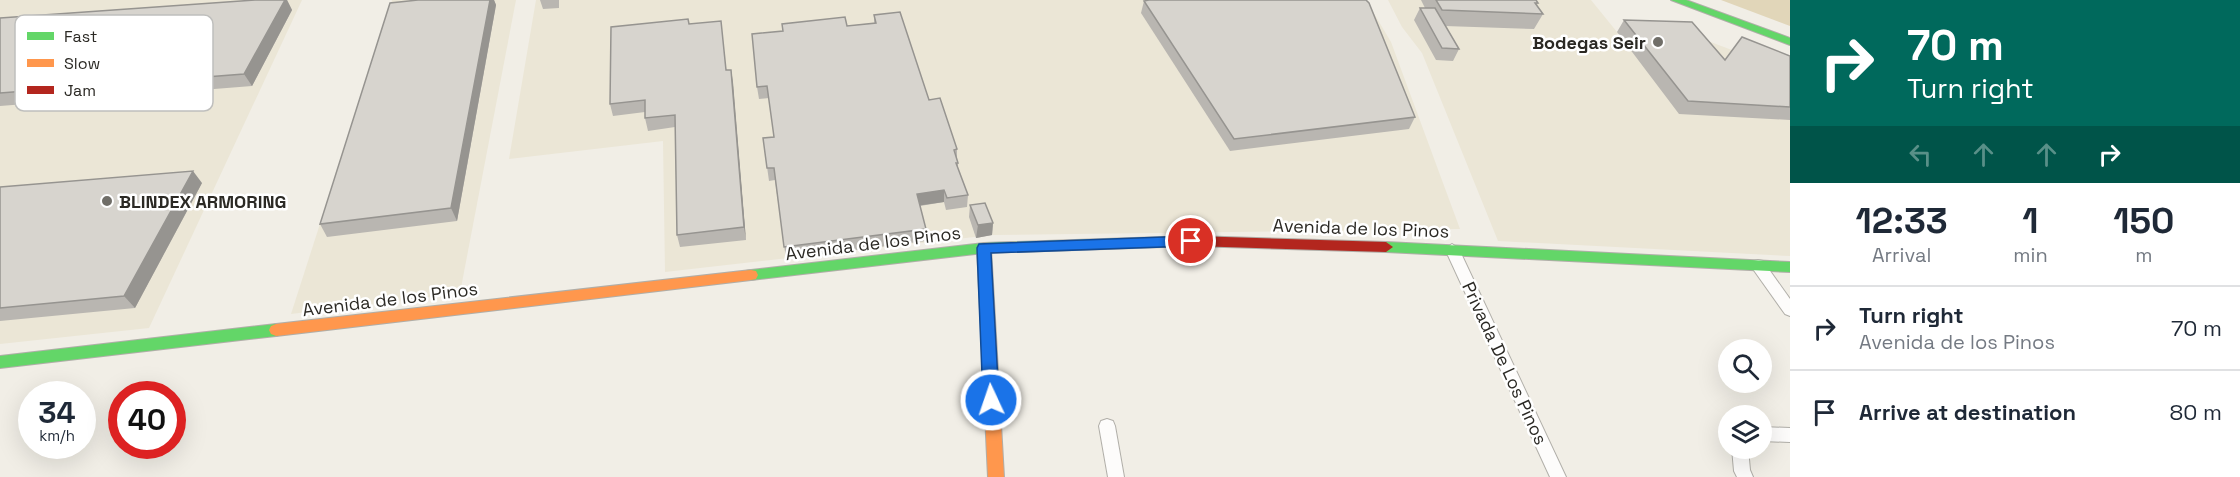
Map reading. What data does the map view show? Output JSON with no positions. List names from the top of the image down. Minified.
{"streets":{"street":["Avenida de los Pinos","Privada De Los Pinos"]},"crossings":[["Avenida de los Pinos","Privada De Los Pinos"]],"places":["Bodegas Seir","BLINDEX ARMORING"],"legend":["Fast","Slow","Jam"],"page":{"turn":["70 m","Turn right"],"eta":["12:33","Arrival","1","min","150","m"],"list":[{"name":"Turn right","note":"Avenida de los Pinos","value":"70 m"},{"name":"Arrive at destination","value":"80 m"}],"speed":"34 km/h","limit":"40"}}
